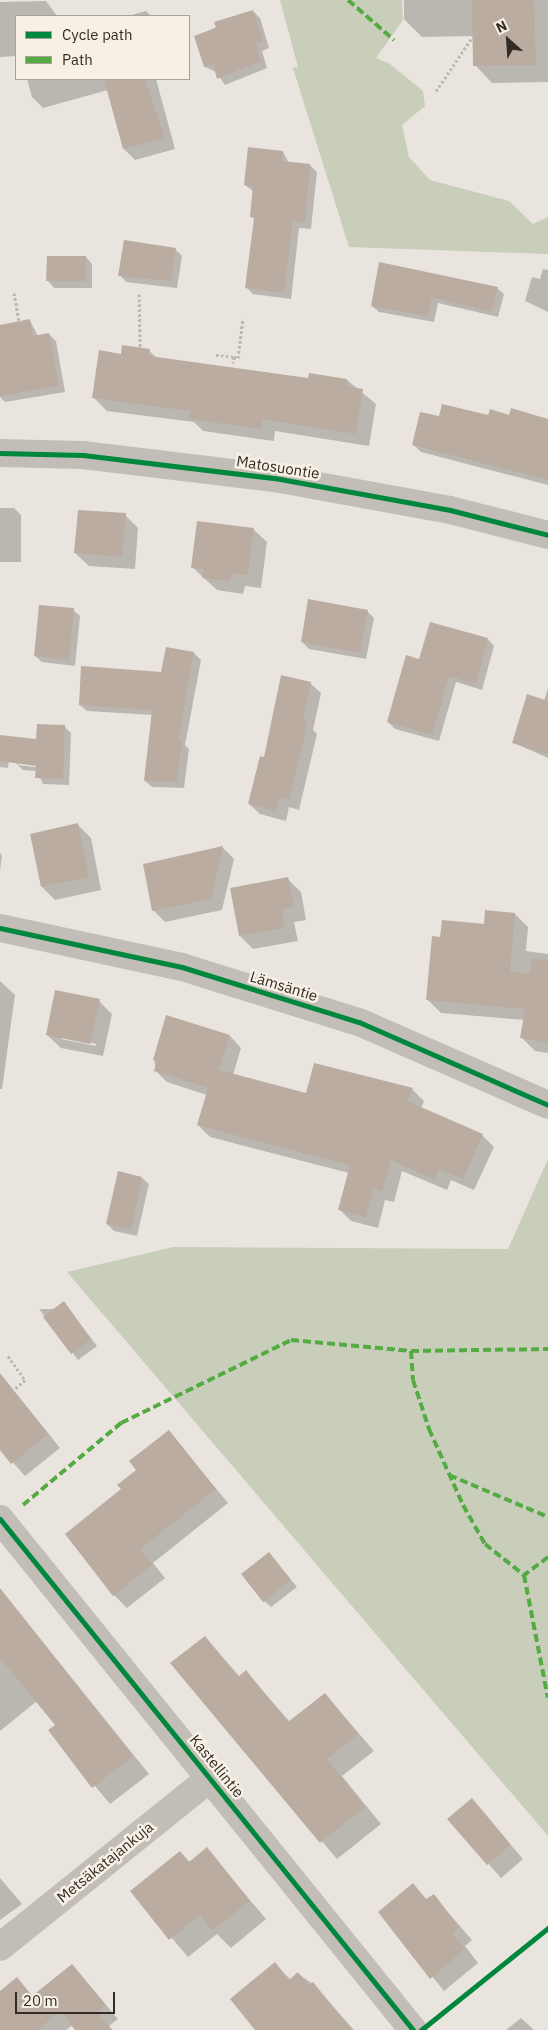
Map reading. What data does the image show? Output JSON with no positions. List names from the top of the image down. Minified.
{"streets":{"street":["Matosuontie","Lämsäntie","Kastellintie","Metsäkatajankuja"]},"crossings":[["Kastellintie","Metsäkatajankuja"]],"legend":["Cycle path","Path"],"scale_bar":"20 m","north":"top left"}
